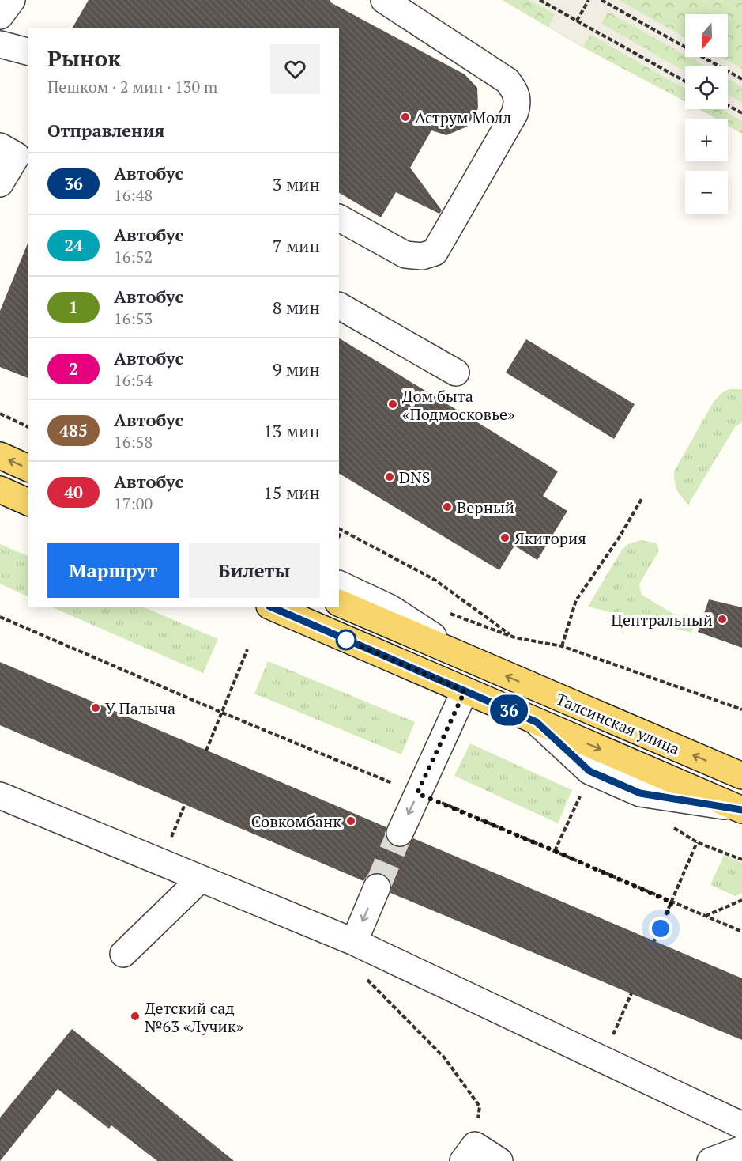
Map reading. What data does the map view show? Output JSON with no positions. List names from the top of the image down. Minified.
{"streets":{"main road":["Талсинская улица"]},"places":["Аструм Молл","Дом быта «Подмосковье»","DNS","Верный","Якитория","Центральный","У Палыча","Совкомбанк","Детский сад №63 «Лучик»"],"lines":["bus line 36"],"north":"bottom","page":{"on_map":"36","map_buttons":["+","−"],"heading":[["Рынок","Пешком · 2 мин · 130 m"],"Отправления"],"list":[{"mark":"36","name":"Автобус","note":"16:48","value":"3 мин"},{"mark":"24","name":"Автобус","note":"16:52","value":"7 мин"},{"mark":"1","name":"Автобус","note":"16:53","value":"8 мин"},{"mark":"2","name":"Автобус","note":"16:54","value":"9 мин"},{"mark":"485","name":"Автобус","note":"16:58","value":"13 мин"},{"mark":"40","name":"Автобус","note":"17:00","value":"15 мин"}],"buttons":["Маршрут","Билеты"]}}
